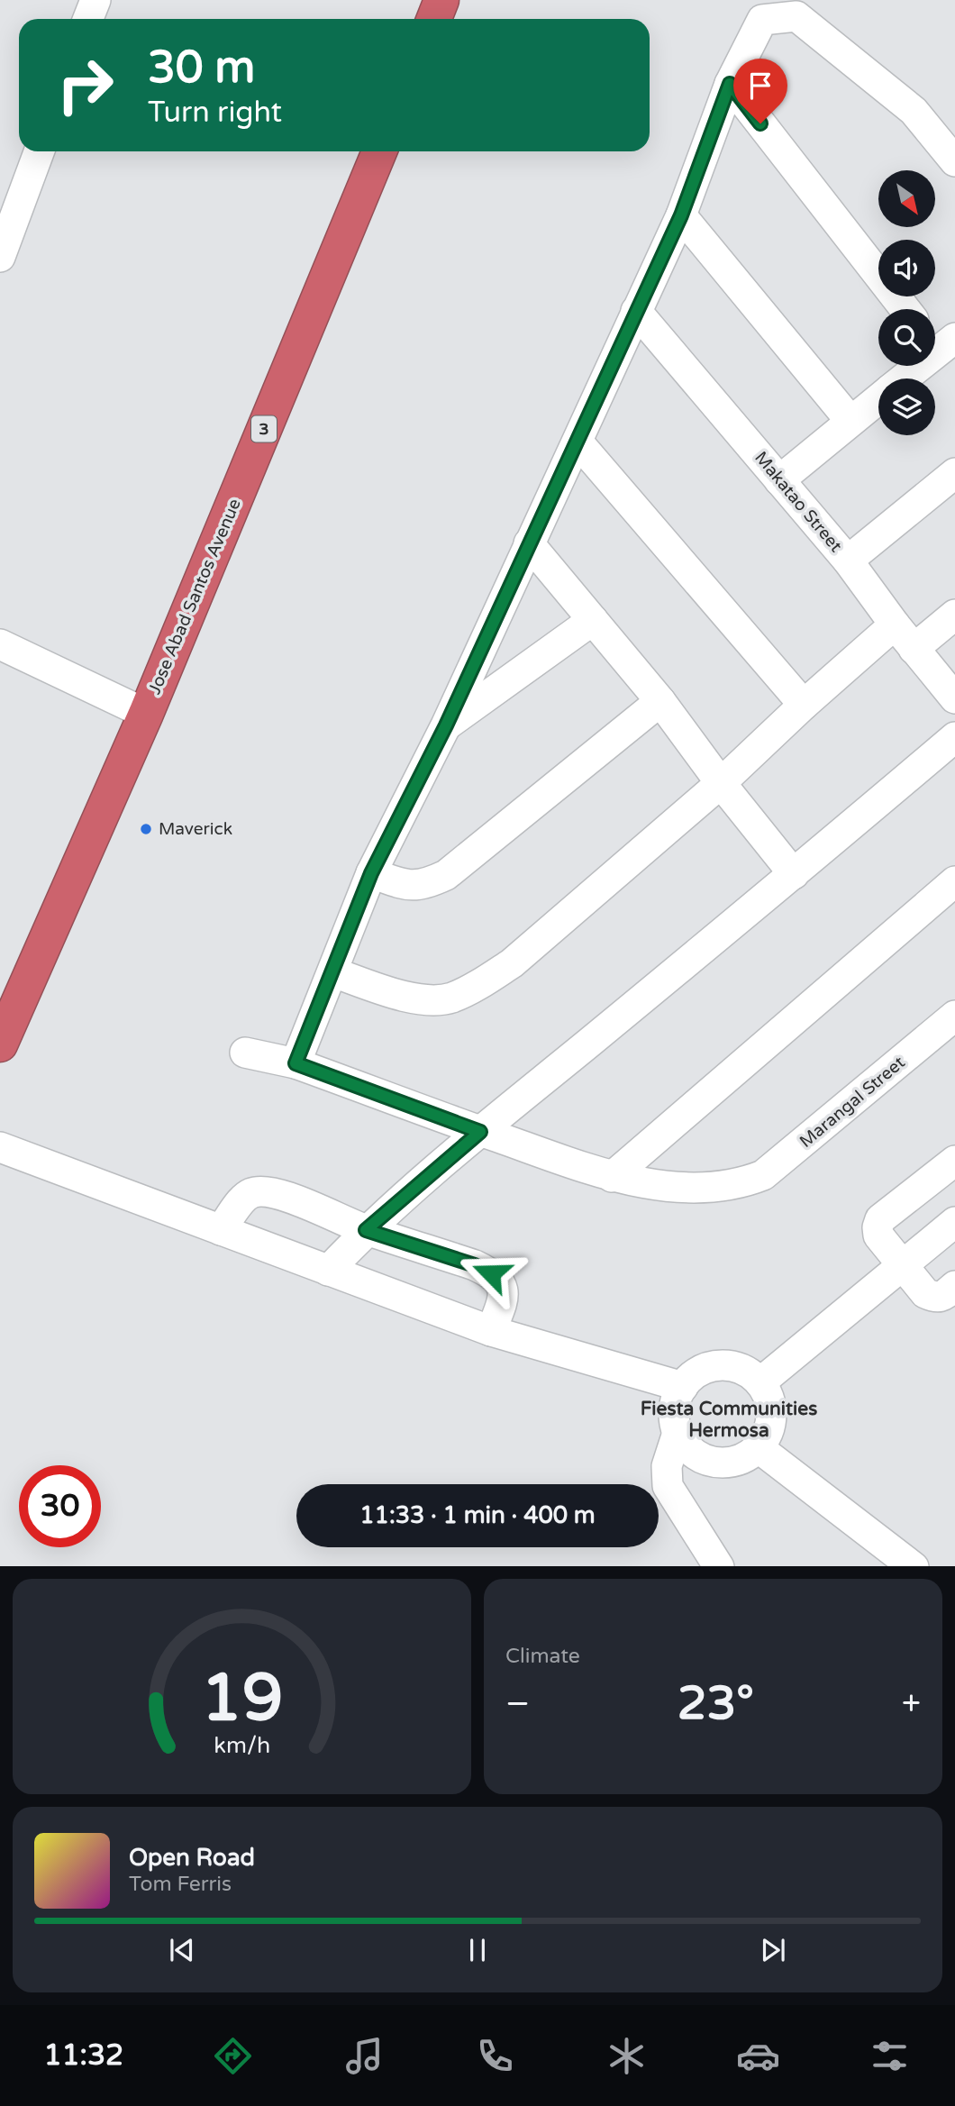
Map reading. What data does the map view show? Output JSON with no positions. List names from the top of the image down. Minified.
{"streets":{"highway":["3","Jose Abad Santos Avenue"],"street":["Makatao Street","Marangal Street"]},"districts":["Fiesta Communities Hermosa"],"places":["Maverick"],"north":"bottom right","page":{"turn":["30 m","Turn right"],"limit":"30","trip":"11:33 · 1 min · 400 m","tile":"Climate","heat":["−","23°","+"],"song":["Open Road","Tom Ferris"],"tabs":"11:32","gauge":["19","km/h"]}}
